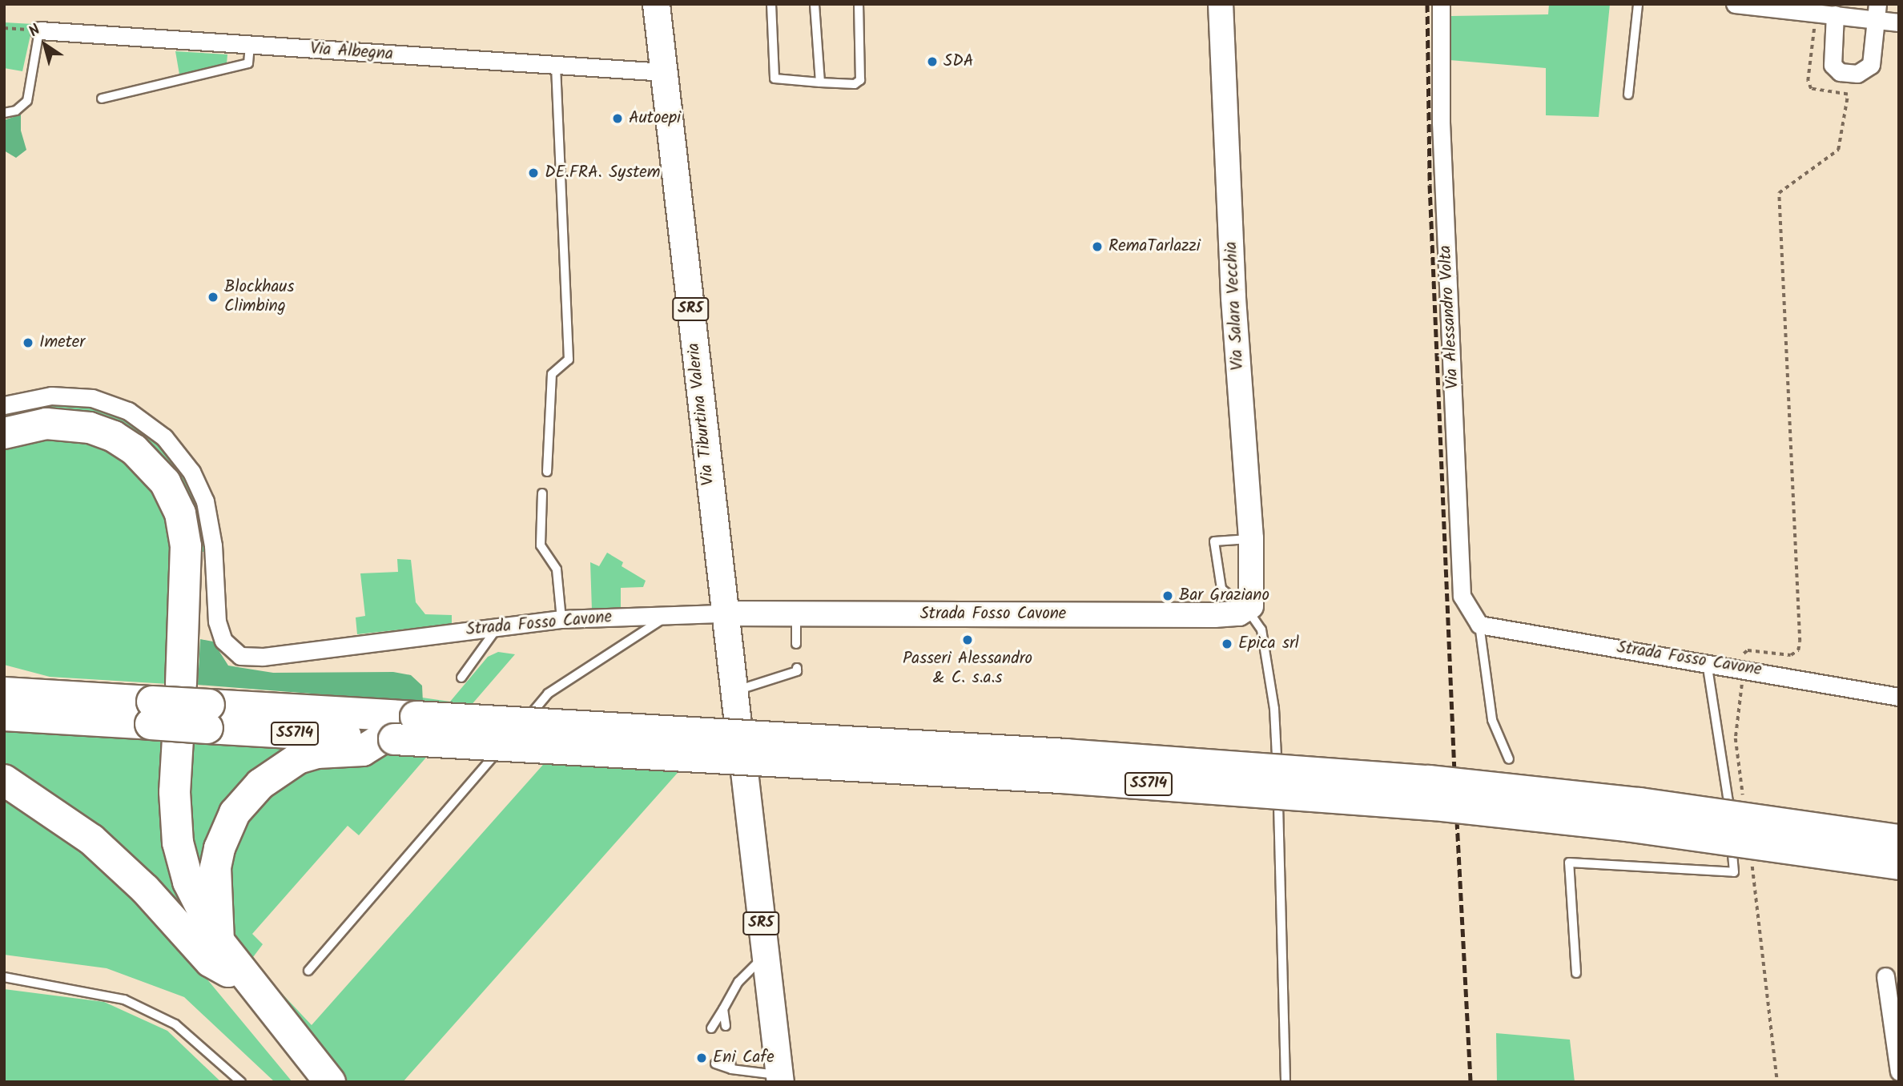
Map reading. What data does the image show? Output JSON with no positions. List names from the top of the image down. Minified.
{"streets":{"highway":["SS714"],"main road":["SR5","Via Tiburtina Valeria"],"street":["Via Albegna","Via Salara Vecchia","Via Alessandro Volta","Strada Fosso Cavone"]},"crossings":[["Via Albegna","Via Tiburtina Valeria"],["Via Salara Vecchia","Strada Fosso Cavone"],["Via Alessandro Volta","Strada Fosso Cavone"],["Via Tiburtina Valeria","Strada Fosso Cavone"]],"places":["SDA","Autoepi","DE.FRA. System","RemaTarlazzi","Blockhaus Climbing","Imeter","Bar Graziano","Passeri Alessandro & C. s.a.s","Epica srl","Eni Cafe"],"north":"top left"}
